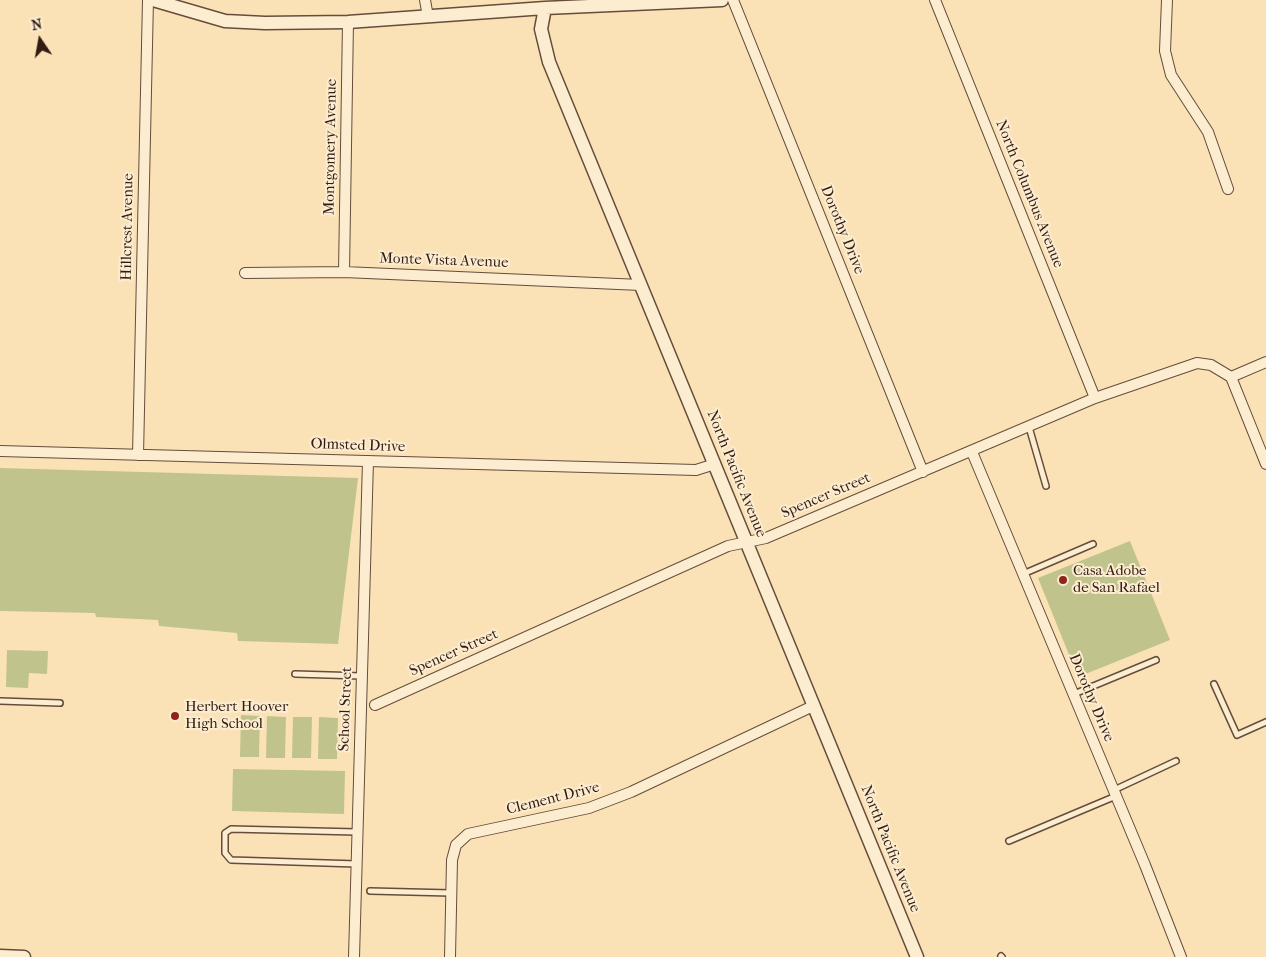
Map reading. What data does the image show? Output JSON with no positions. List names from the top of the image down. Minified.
{"streets":{"street":["Montgomery Avenue","North Columbus Avenue","Hillcrest Avenue","Dorothy Drive","Monte Vista Avenue","Olmsted Drive","North Pacific Avenue","Spencer Street","School Street","Clement Drive"]},"crossings":[["Montgomery Avenue","Monte Vista Avenue"],["North Columbus Avenue","Spencer Street"],["Hillcrest Avenue","Olmsted Drive"],["Dorothy Drive","Spencer Street"],["Monte Vista Avenue","North Pacific Avenue"],["Olmsted Drive","North Pacific Avenue"],["Olmsted Drive","School Street"],["North Pacific Avenue","Spencer Street"],["North Pacific Avenue","Clement Drive"]],"places":["Casa Adobe de San Rafael","Herbert Hoover High School"],"north":"top"}
